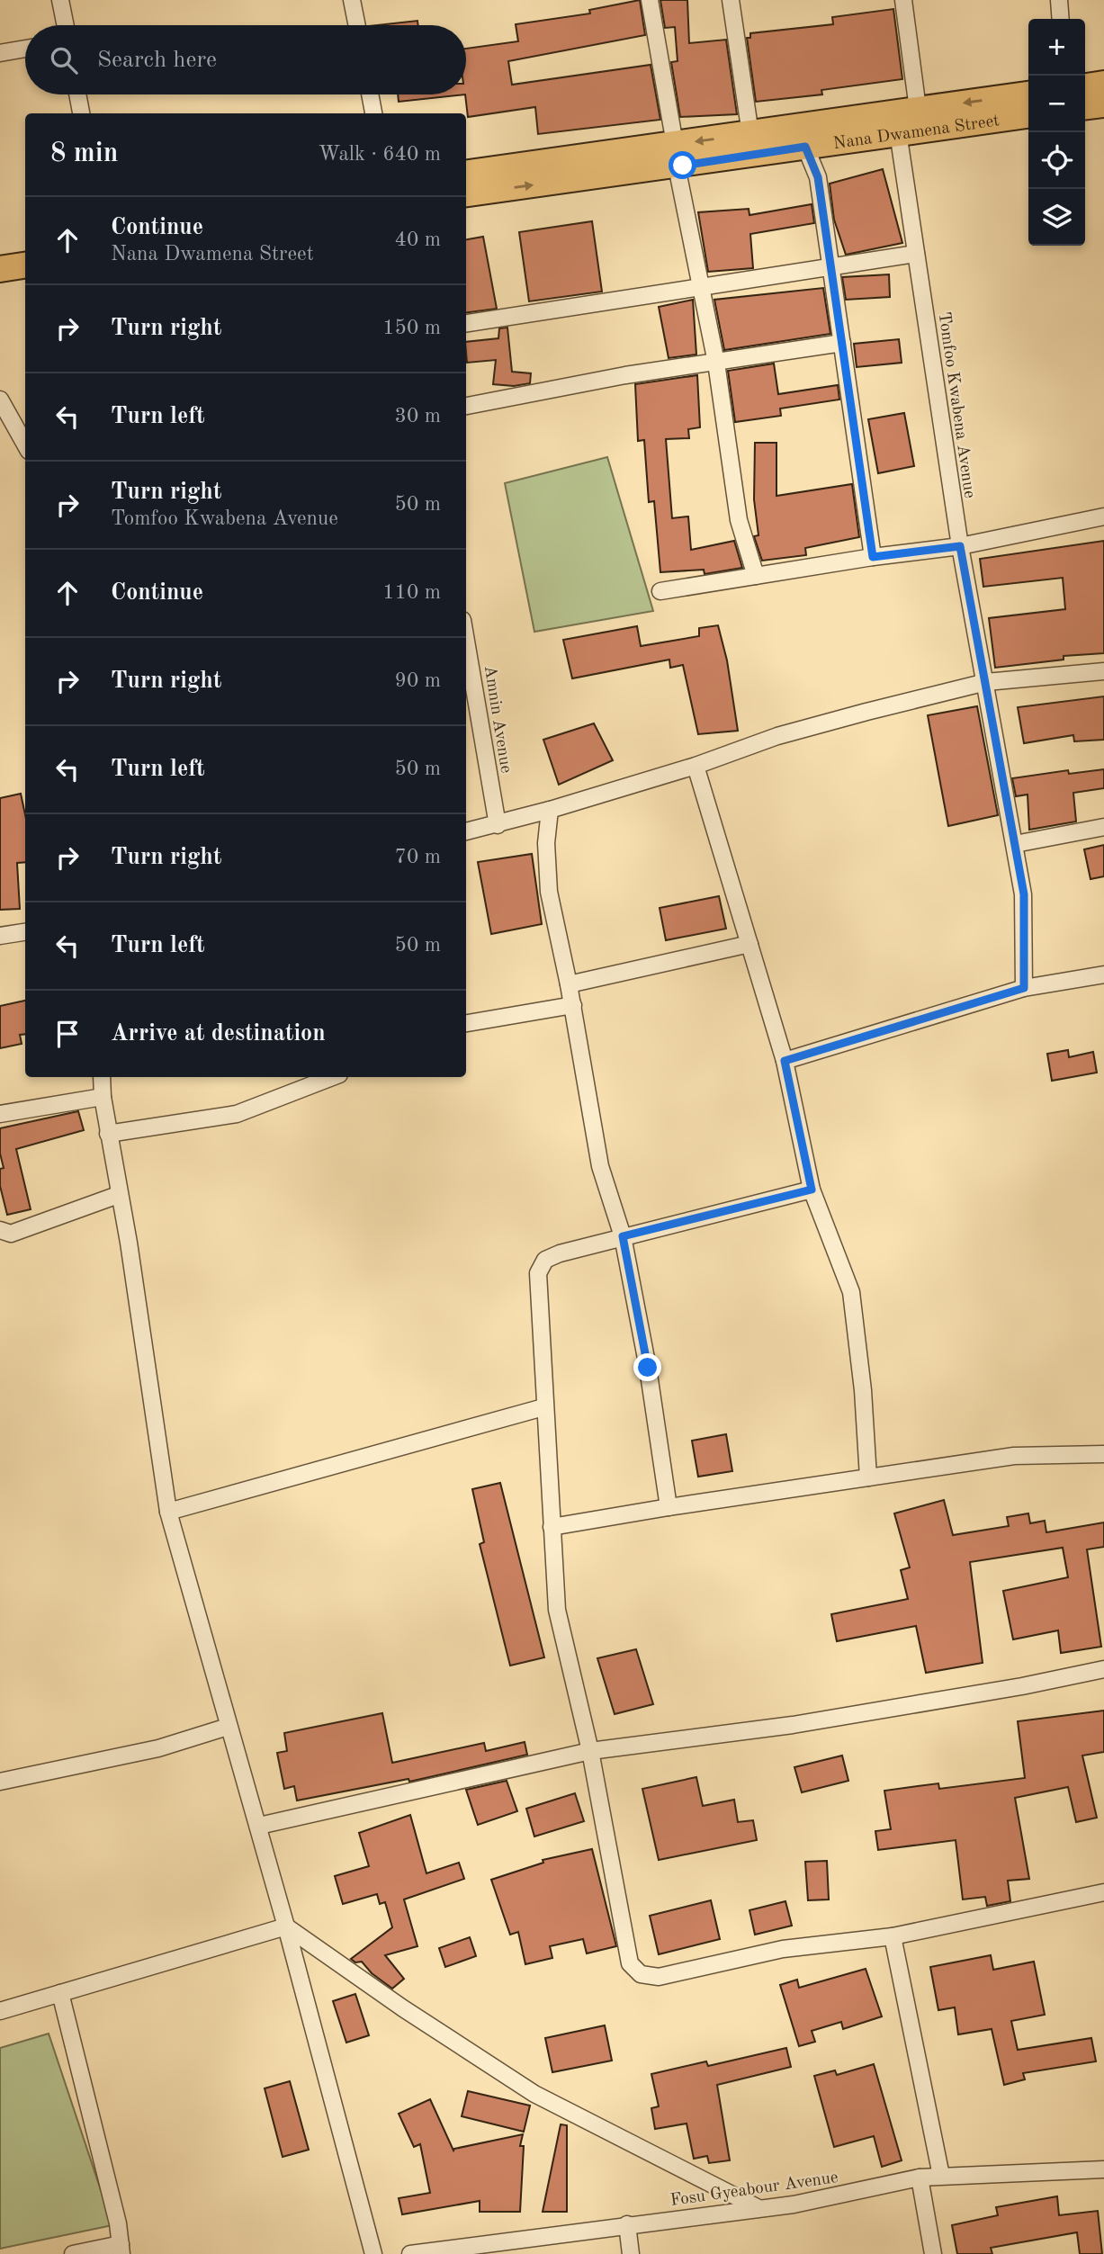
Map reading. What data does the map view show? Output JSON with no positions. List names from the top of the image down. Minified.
{"streets":{"main road":["Nana Dwamena Street"],"street":["Tomfoo Kwabena Avenue","Amnin Avenue","Fosu Gyeabour Avenue"]},"crossings":[["Nana Dwamena Street","Tomfoo Kwabena Avenue"]],"page":{"map_buttons":["+","−"],"search":"Search here","heading":["8 min","Walk · 640 m"],"list":[["Continue","Nana Dwamena Street","40 m"],["Turn right","150 m"],["Turn left","30 m"],["Turn right","Tomfoo Kwabena Avenue","50 m"],["Continue","110 m"],["Turn right","90 m"],["Turn left","50 m"],["Turn right","70 m"],["Turn left","50 m"],"Arrive at destination"]}}
